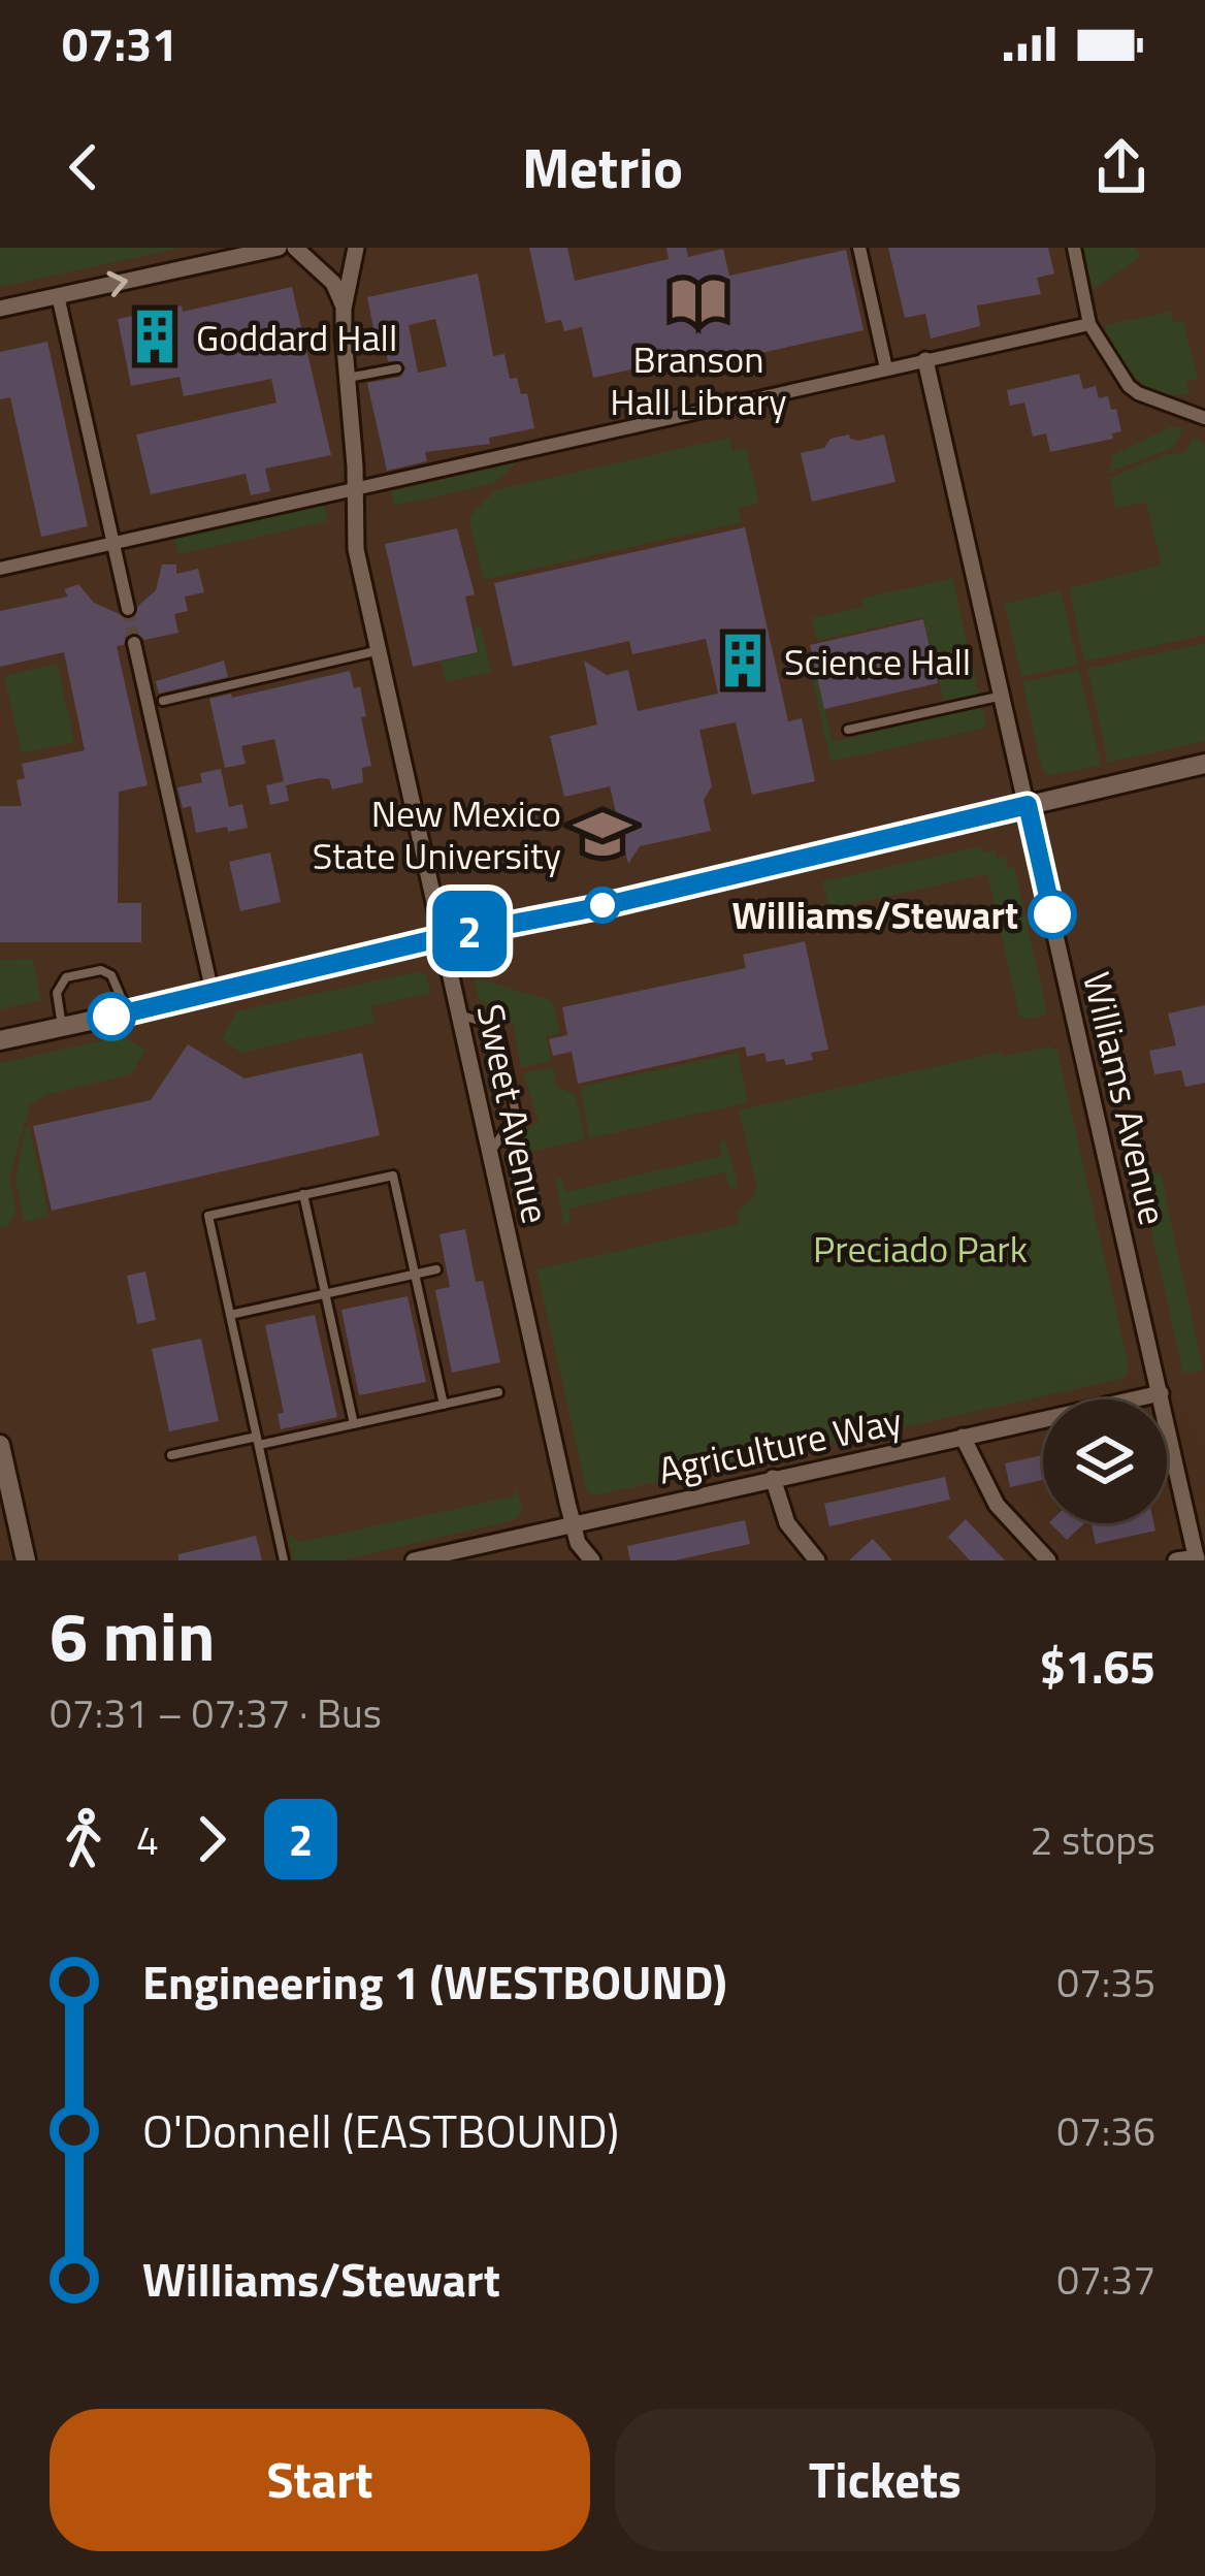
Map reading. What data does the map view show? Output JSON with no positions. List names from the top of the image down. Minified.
{"streets":{"street":["Williams Avenue","Sweet Avenue","Agriculture Way"]},"crossings":[["Williams Avenue","Agriculture Way"],["Sweet Avenue","Agriculture Way"]],"parks":["Preciado Park"],"places":{"library":["Branson Hall Library"],"building":["Goddard Hall","Science Hall"],"school or university":["New Mexico State University"],"other":["Williams/Stewart"]},"lines":["bus line 2"],"page":{"status":"07:31","header":"Metrio","on_map":"2","heading":["6 min","07:31 – 07:37 · Bus","$1.65"],"legs":["4","2","2 stops"],"list":[{"name":"Engineering 1 (WESTBOUND)","value":"07:35"},{"name":"O'Donnell (EASTBOUND)","value":"07:36"},{"name":"Williams/Stewart","value":"07:37"}],"buttons":["Start","Tickets"]}}
